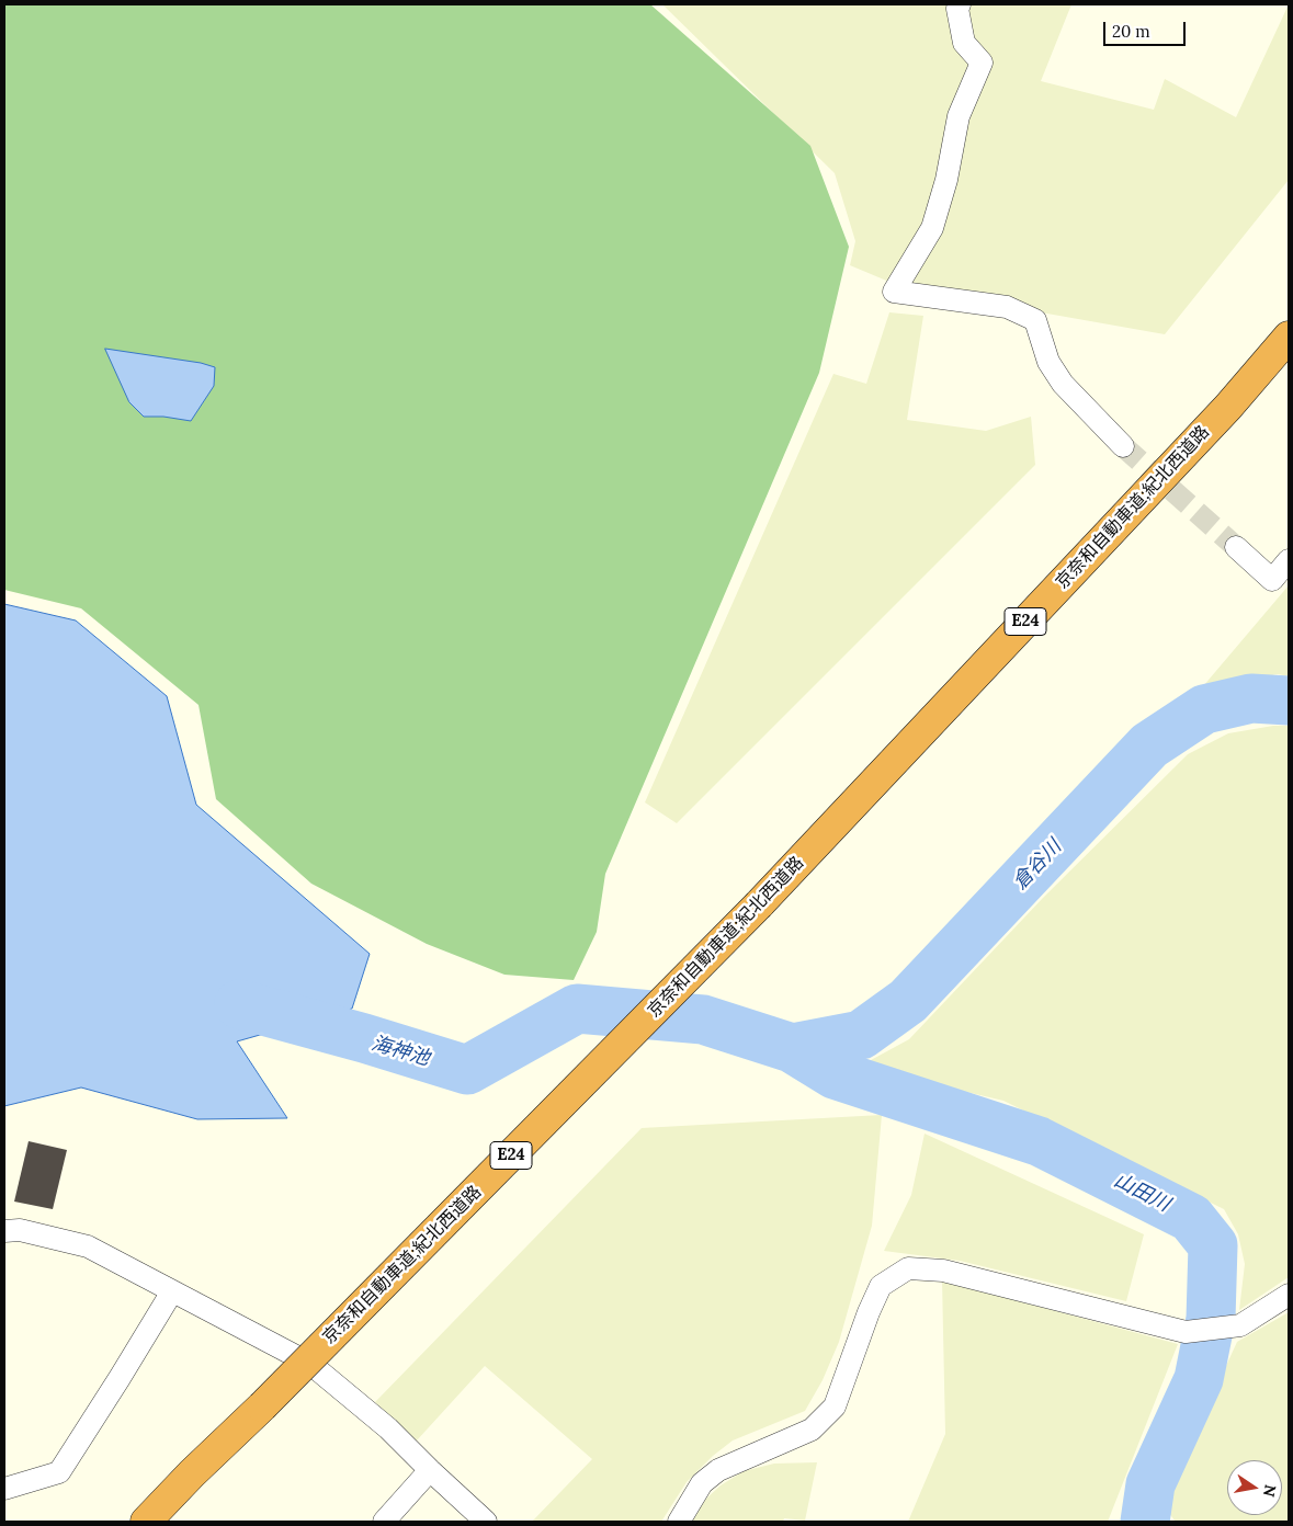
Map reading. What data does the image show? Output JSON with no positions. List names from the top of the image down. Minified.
{"streets":{"highway":["京奈和自動車道;紀北西道路","E24"]},"water":["倉谷川","海神池","山田川"],"scale_bar":"20 m","north":"right"}
